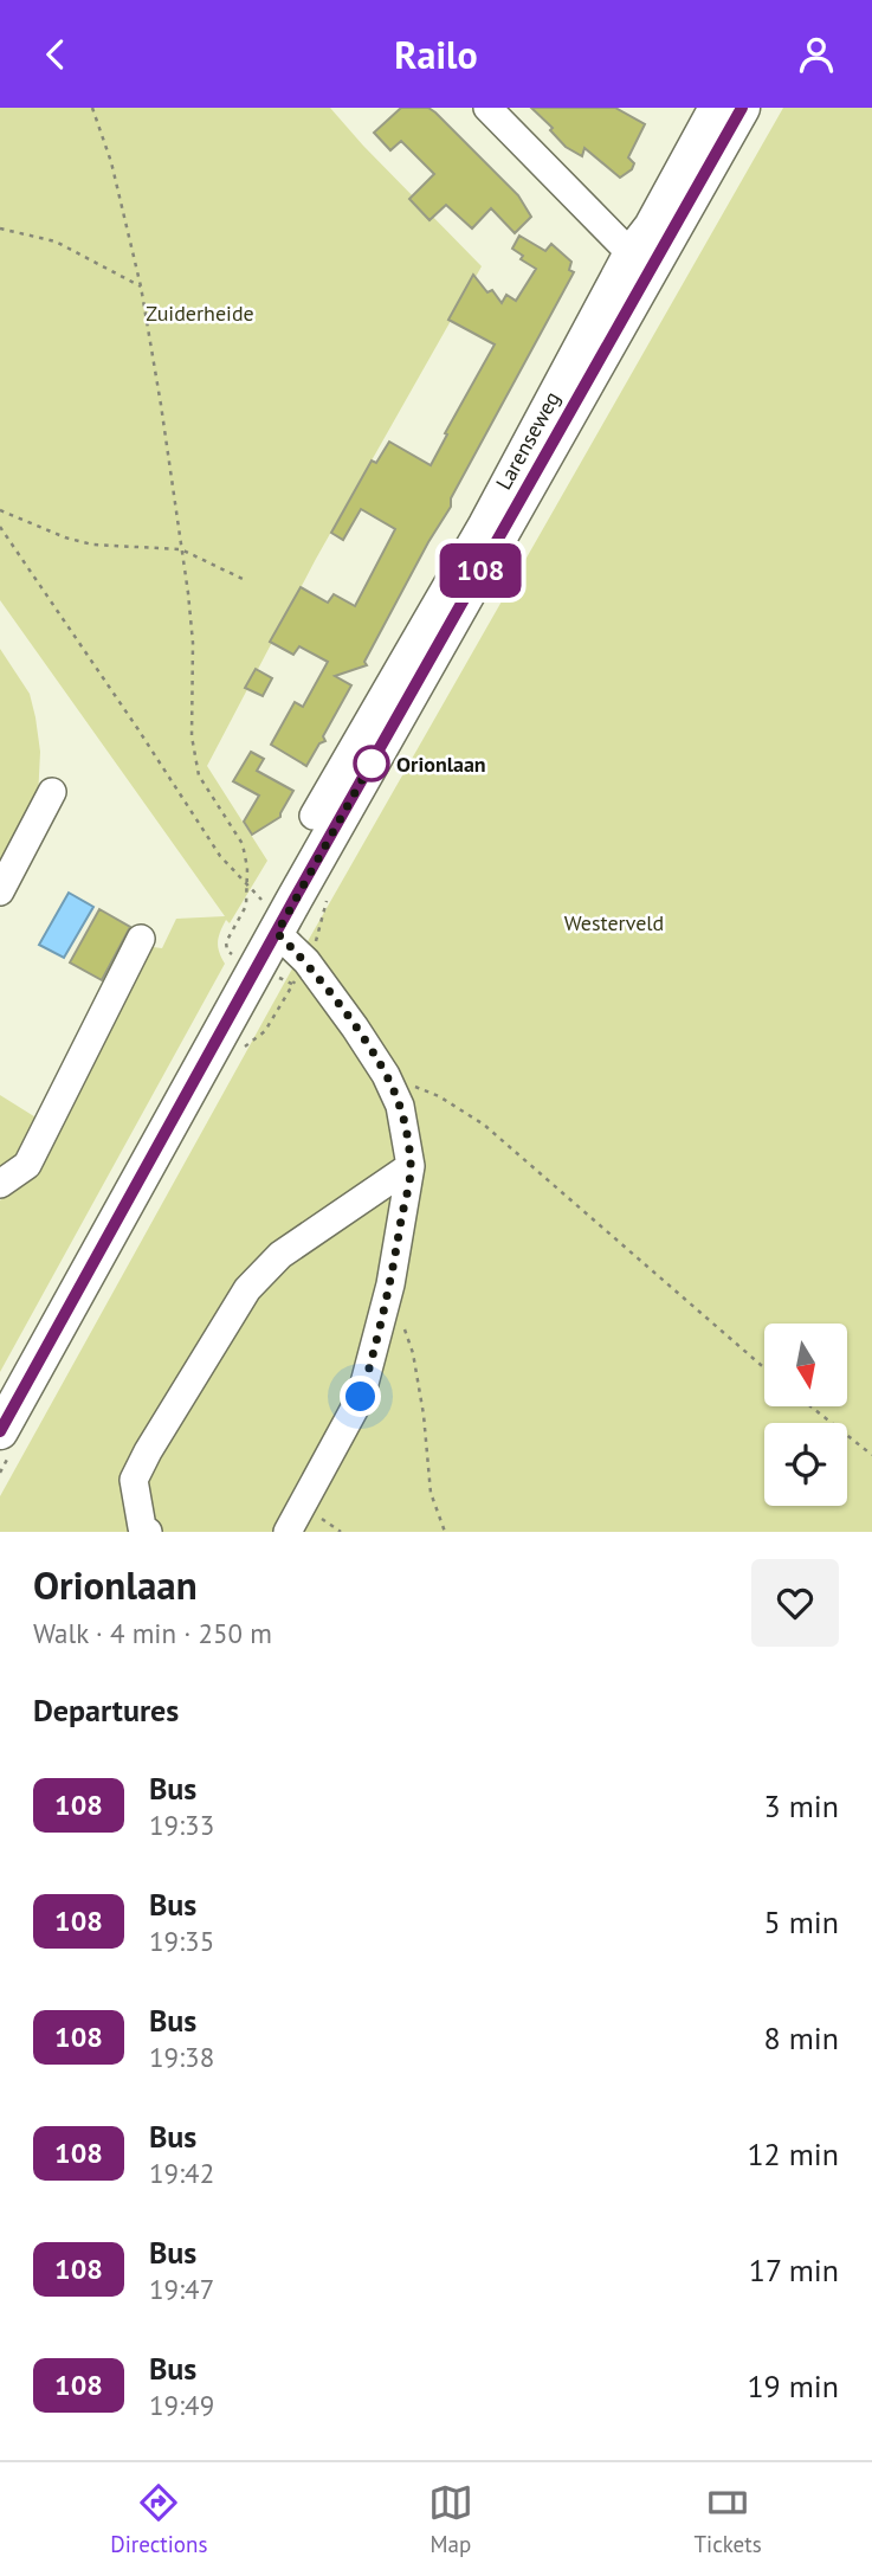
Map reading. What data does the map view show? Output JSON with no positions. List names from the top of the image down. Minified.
{"streets":{"main road":["Larenseweg"]},"parks":["Zuiderheide","Westerveld"],"places":["Orionlaan"],"lines":["bus line 108"],"north":"bottom","page":{"header":"Railo","on_map":"108","heading":[["Orionlaan","Walk · 4 min · 250 m"],"Departures"],"list":[{"mark":"108","name":"Bus","note":"19:33","value":"3 min"},{"mark":"108","name":"Bus","note":"19:35","value":"5 min"},{"mark":"108","name":"Bus","note":"19:38","value":"8 min"},{"mark":"108","name":"Bus","note":"19:42","value":"12 min"},{"mark":"108","name":"Bus","note":"19:47","value":"17 min"},{"mark":"108","name":"Bus","note":"19:49","value":"19 min"}],"tabs":["Directions","Map","Tickets"]}}
